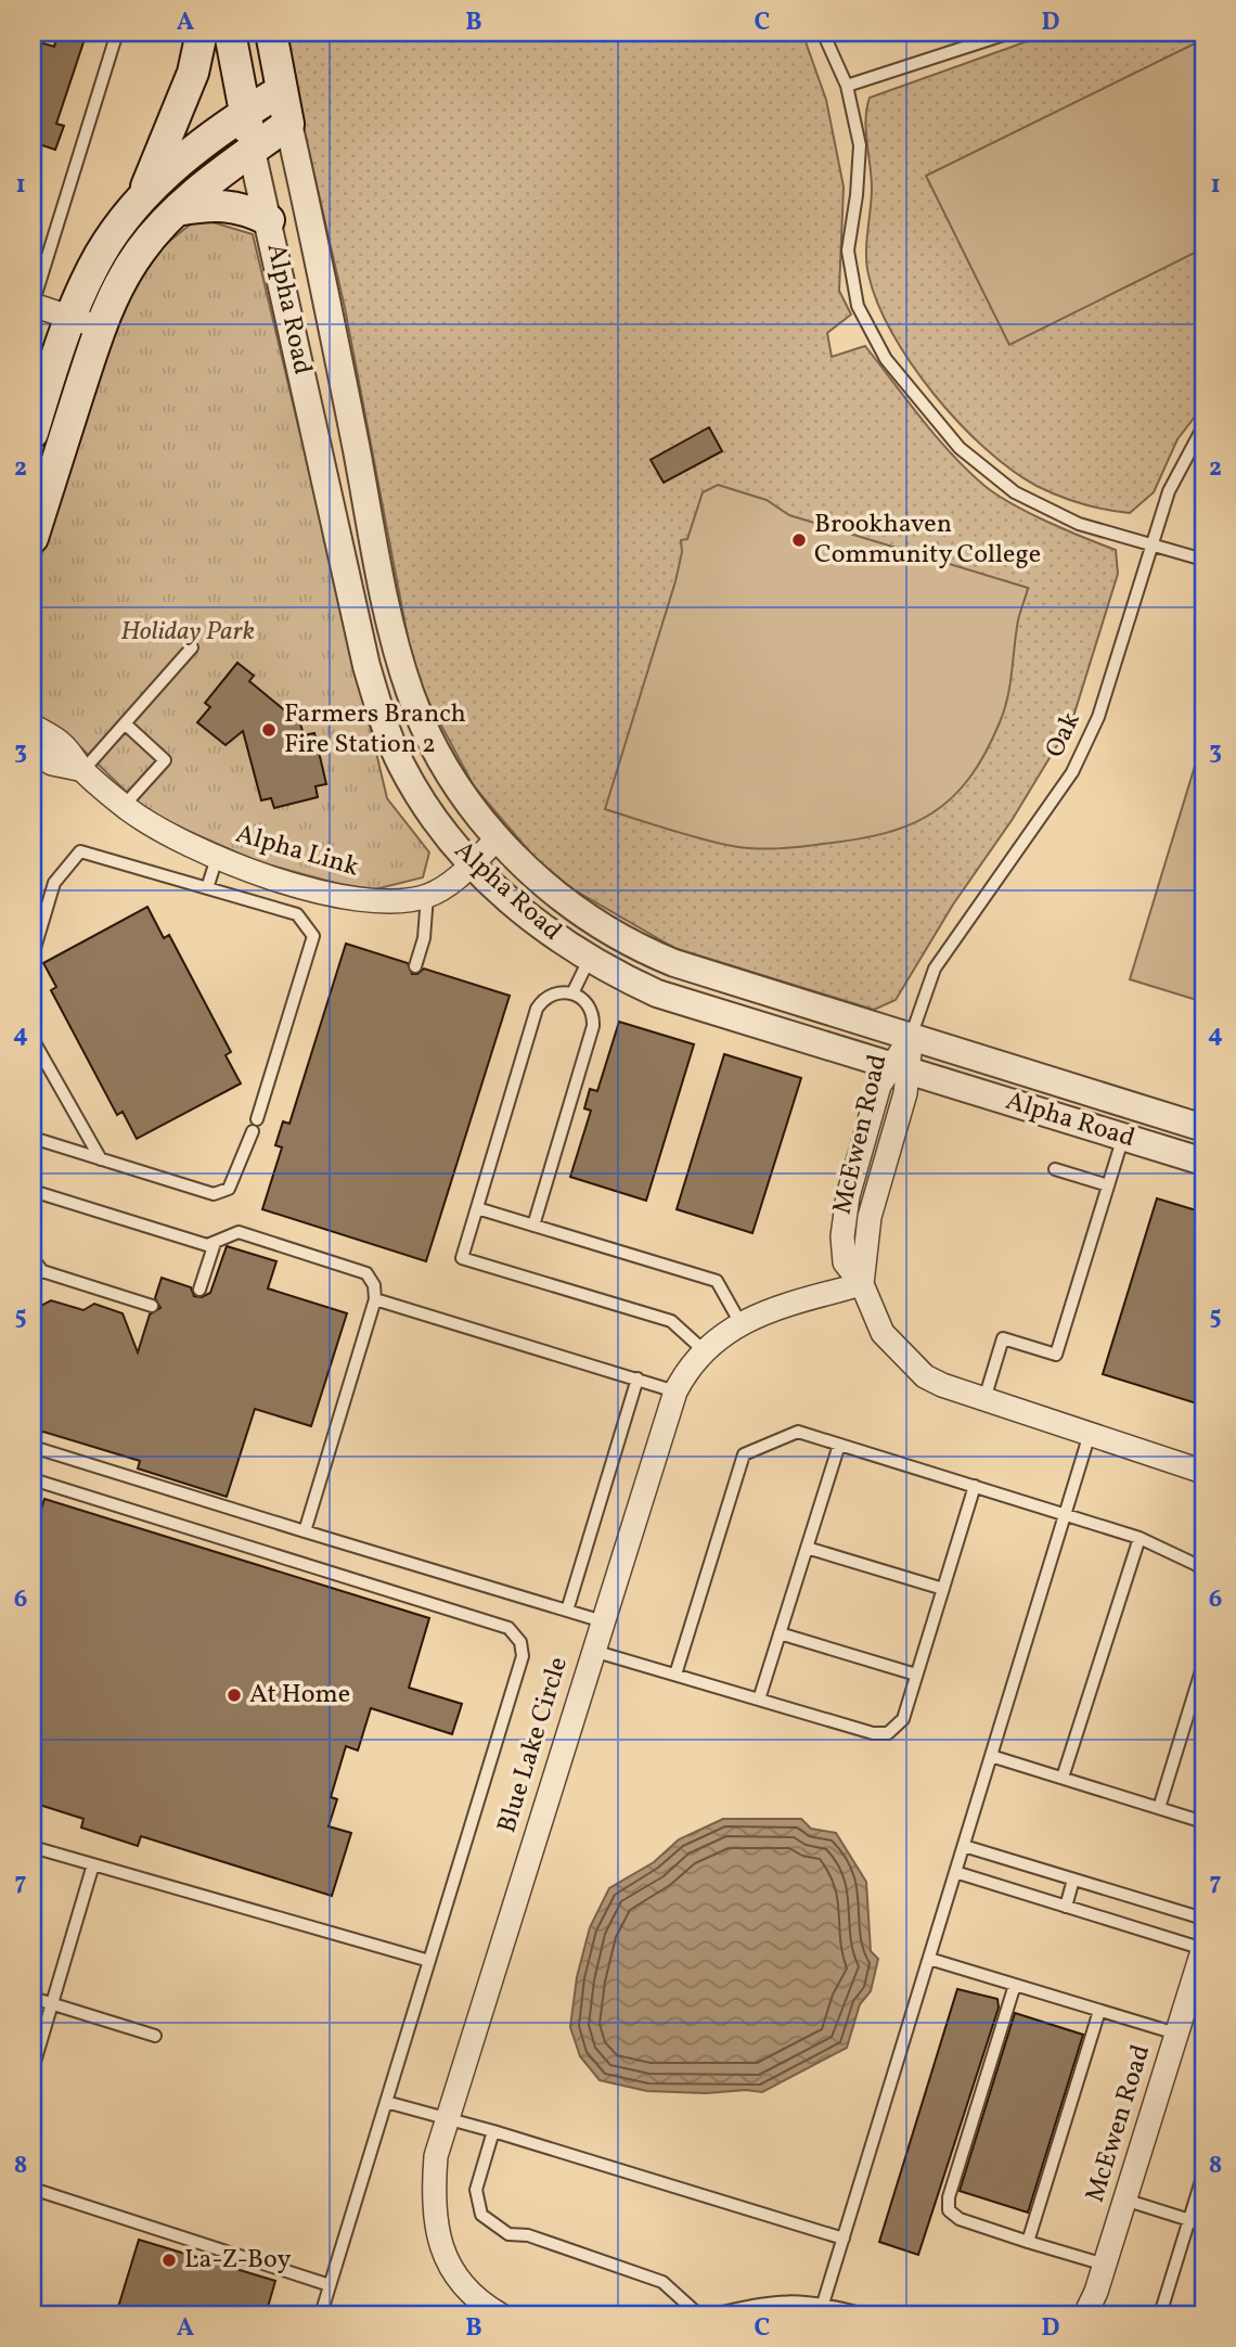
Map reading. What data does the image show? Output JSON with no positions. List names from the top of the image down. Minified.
{"streets":{"street":["Alpha Road","Alpha Link","McEwen Road","Blue Lake Circle"],"lane":["Oak"]},"crossings":[["Alpha Road","Oak"],["Alpha Road","Alpha Link"],["Alpha Road","McEwen Road"],["Oak","McEwen Road"],["McEwen Road","Blue Lake Circle"]],"parks":["Holiday Park"],"places":["Brookhaven Community College","Farmers Branch Fire Station 2","At Home","La-Z-Boy"],"grid":{"columns":["A","B","C","D"],"rows":["1","2","3","4","5","6","7","8"]}}
